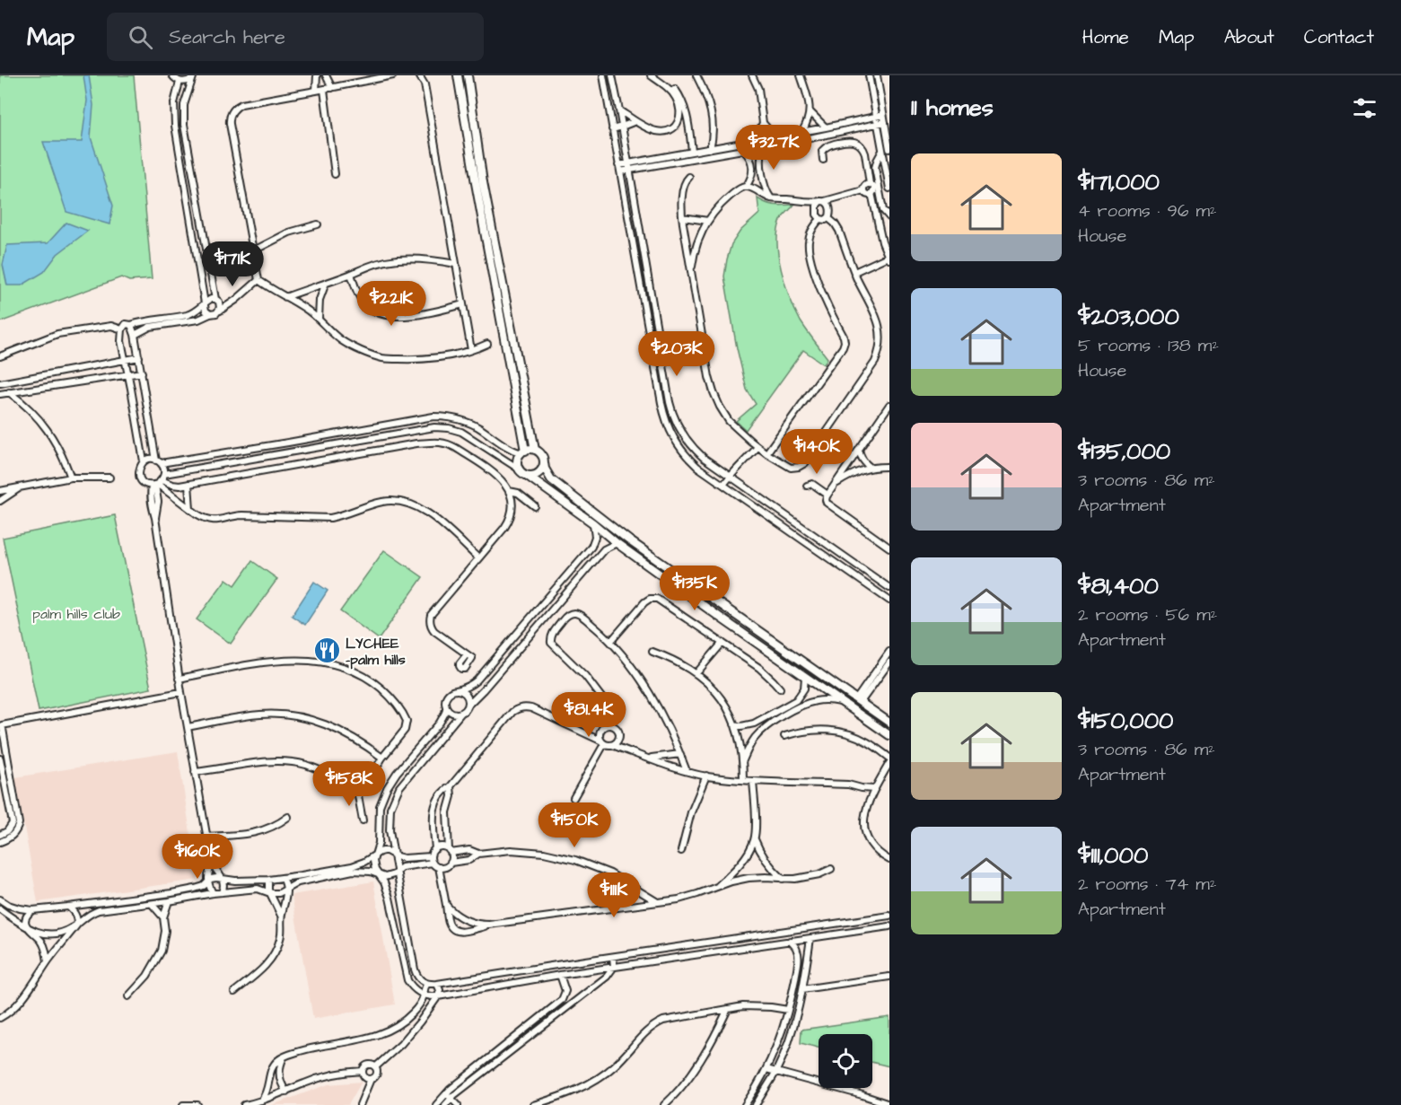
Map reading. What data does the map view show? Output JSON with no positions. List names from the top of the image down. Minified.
{"parks":["palm hills club"],"places":{"restaurant":["LYCHEE -palm hills"]},"page":{"header":"Map","search":"Search here","nav":["Home","Map","About","Contact"],"heading":"11 homes","price":["$327K","$171K","$221K","$203K","$140K","$135K","$81.4K","$158K","$150K","$160K","$111K"],"list":[{"name":"$171,000","note":"4 rooms · 96 m² · House"},{"name":"$203,000","note":"5 rooms · 138 m² · House"},{"name":"$135,000","note":"3 rooms · 86 m² · Apartment"},{"name":"$81,400","note":"2 rooms · 56 m² · Apartment"},{"name":"$150,000","note":"3 rooms · 86 m² · Apartment"},{"name":"$111,000","note":"2 rooms · 74 m² · Apartment"}]}}
